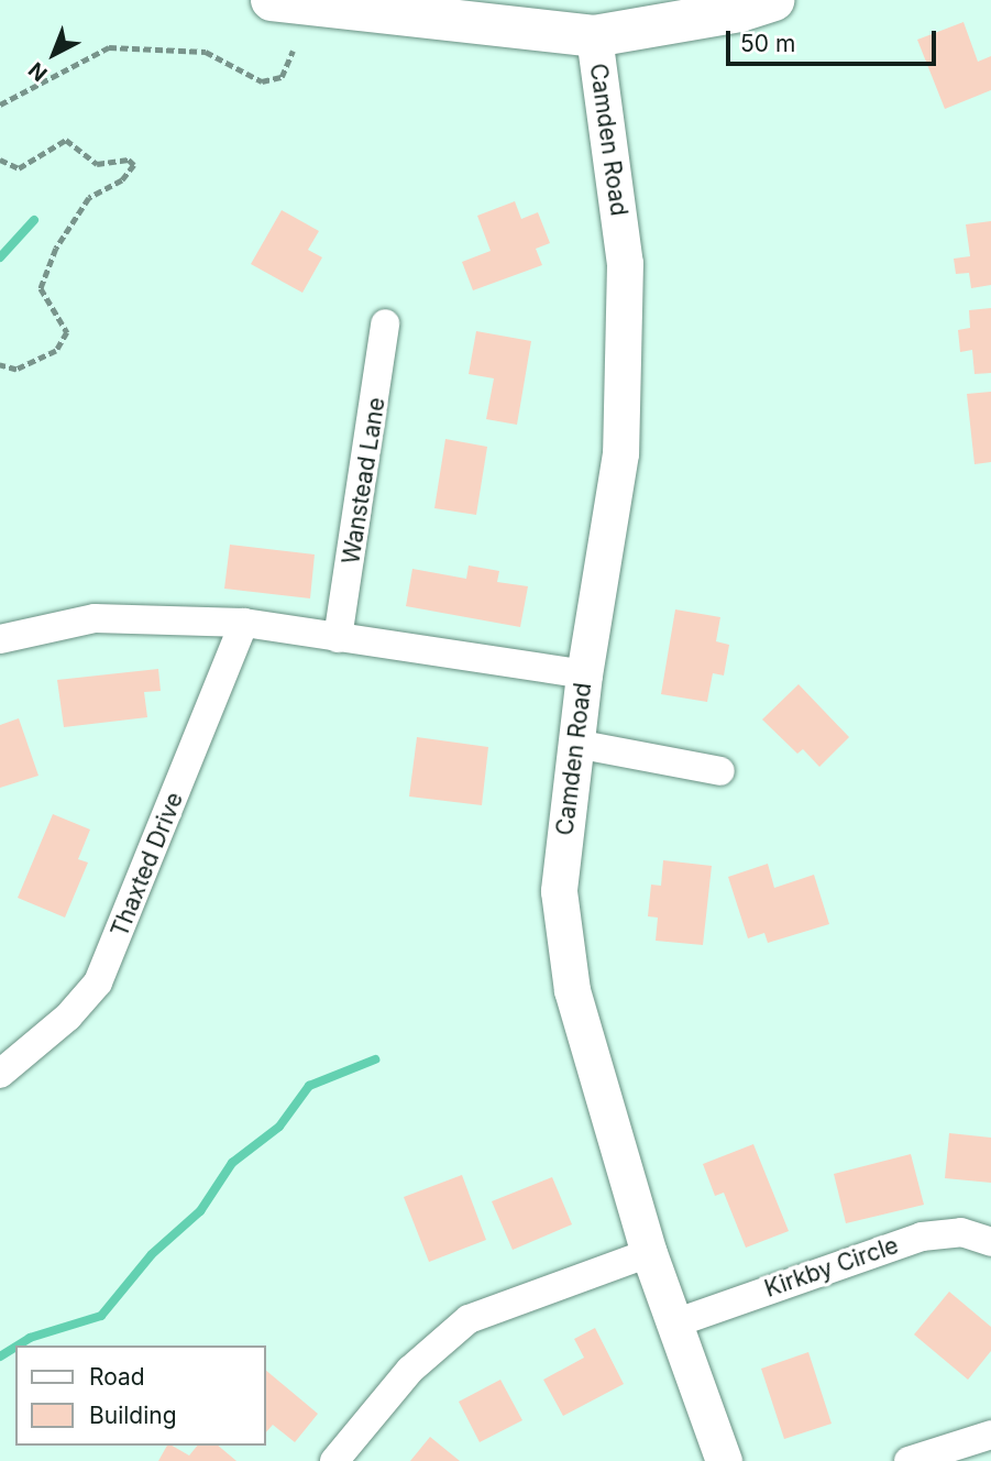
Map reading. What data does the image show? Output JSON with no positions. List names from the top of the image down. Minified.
{"streets":{"street":["Camden Road","Wanstead Lane","Thaxted Drive","Kirkby Circle"]},"crossings":[["Camden Road","Kirkby Circle"]],"legend":["Road","Building"],"scale_bar":"50 m","north":"bottom left"}
